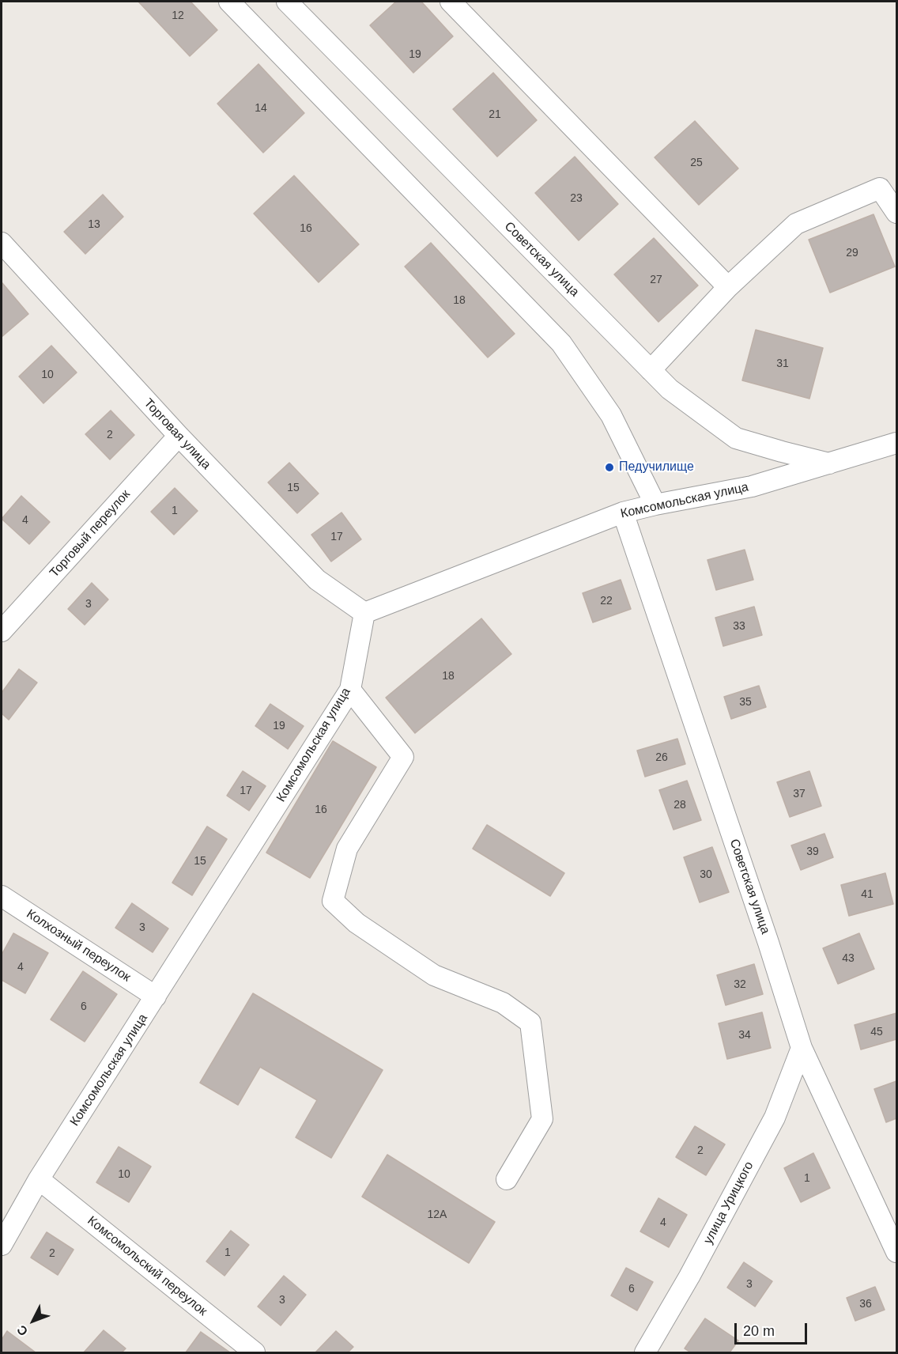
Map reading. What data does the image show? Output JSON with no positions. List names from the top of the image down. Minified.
{"streets":{"street":["Советская улица","Торговая улица","Комсомольская улица","Торговый переулок","Колхозный переулок","улица Урицкого","Комсомольский переулок"]},"crossings":[["Советская улица","Комсомольская улица"],["Советская улица","улица Урицкого"],["Торговая улица","Комсомольская улица"],["Торговая улица","Торговый переулок"],["Комсомольская улица","Колхозный переулок"],["Комсомольская улица","Комсомольский переулок"]],"places":["Педучилище"],"house_numbers":["12","19","14","21","25","23","13","16","29","27","18","31","10","2","15","1","4","17","22","3","33","18","35","19","26","17","37","28","16","39","15","30","41","3","43","4","32","6","45","34","2","10","1","12А","4","1","2","3","6","3","36"],"scale_bar":"20 m","north":"bottom left"}
